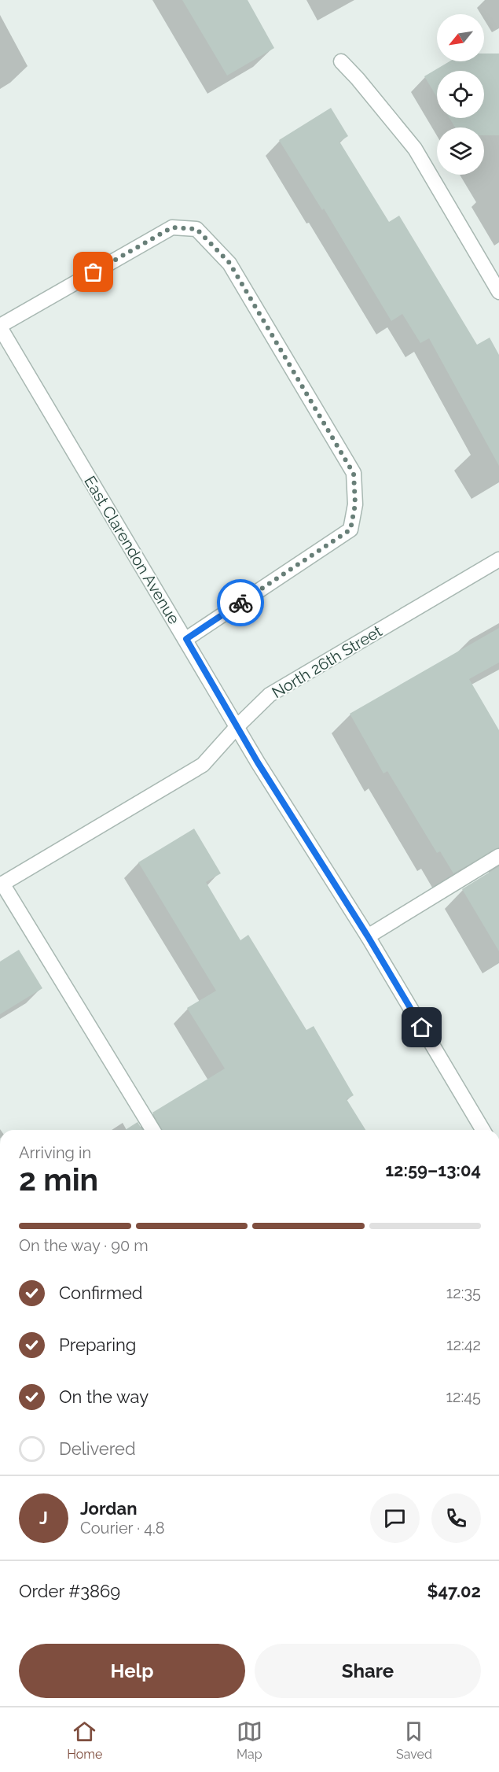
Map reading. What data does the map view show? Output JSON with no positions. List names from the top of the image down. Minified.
{"streets":{"street":["East Clarendon Avenue","North 26th Street"]},"crossings":[["East Clarendon Avenue","North 26th Street"]],"north":"bottom left","page":{"heading":["2 min","Arriving in","12:59–13:04"],"panel":["Jordan","Courier · 4.8","Order #3869","$47.02"],"bar":"On the way · 90 m","list":[["Confirmed","12:35"],["Preparing","12:42"],["On the way","12:45"],"Delivered"],"round":"J","buttons":["Help","Share"],"tabs":["Home","Map","Saved"]}}
